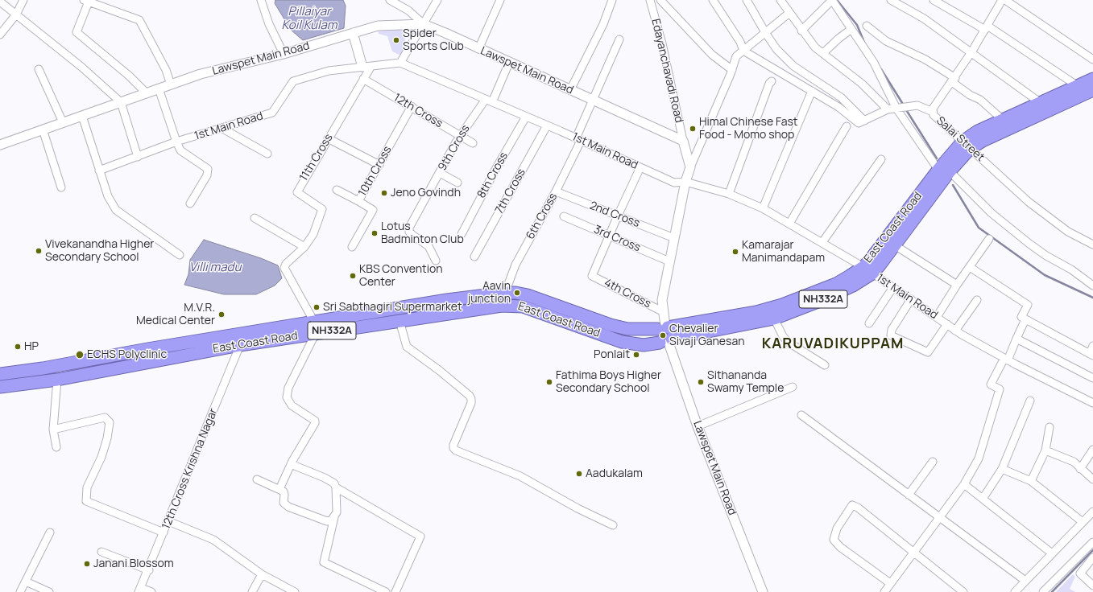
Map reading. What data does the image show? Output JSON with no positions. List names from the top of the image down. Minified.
{"streets":{"highway":["East Coast Road","NH332A"],"street":["Lawspet Main Road","Edayanchavadi Road","12th Cross","1st Main Road","Salai Street","9th Cross","11th Cross","10th Cross","8th Cross","7th Cross","2nd Cross","6th Cross","3rd Cross","4th Cross","12th Cross Krishna Nagar"]},"crossings":[["Lawspet Main Road","Edayanchavadi Road"],["Lawspet Main Road","1st Main Road"],["Lawspet Main Road","9th Cross"],["Lawspet Main Road","2nd Cross"],["Lawspet Main Road","6th Cross"],["Lawspet Main Road","East Coast Road"],["Lawspet Main Road","3rd Cross"],["Lawspet Main Road","4th Cross"],["12th Cross","9th Cross"],["12th Cross","11th Cross"],["12th Cross","10th Cross"],["1st Main Road","9th Cross"],["1st Main Road","11th Cross"],["1st Main Road","8th Cross"],["1st Main Road","7th Cross"],["1st Main Road","6th Cross"],["1st Main Road","East Coast Road"],["Salai Street","East Coast Road"],["11th Cross","East Coast Road"],["2nd Cross","6th Cross"],["6th Cross","East Coast Road"],["East Coast Road","12th Cross Krishna Nagar"],["3rd Cross","4th Cross"]],"districts":["KARUVADIKUPPAM"],"water":["Pillaiyar Koil Kulam","Villi madu"],"places":["Spider Sports Club","Himal Chinese Fast Food - Momo shop","Jeno Govindh","Lotus Badminton Club","Vivekanandha Higher Secondary School","Kamarajar Manimandapam","KBS Convention Center","Aavin junction","Sri Sabthagiri Supermarket","M.V.R. Medical Center","Chevalier Sivaji Ganesan","HP","ECHS Polyclinic","Ponlait","Fathima Boys Higher Secondary School","Sithananda Swamy Temple","Aadukalam","Janani Blossom"]}
